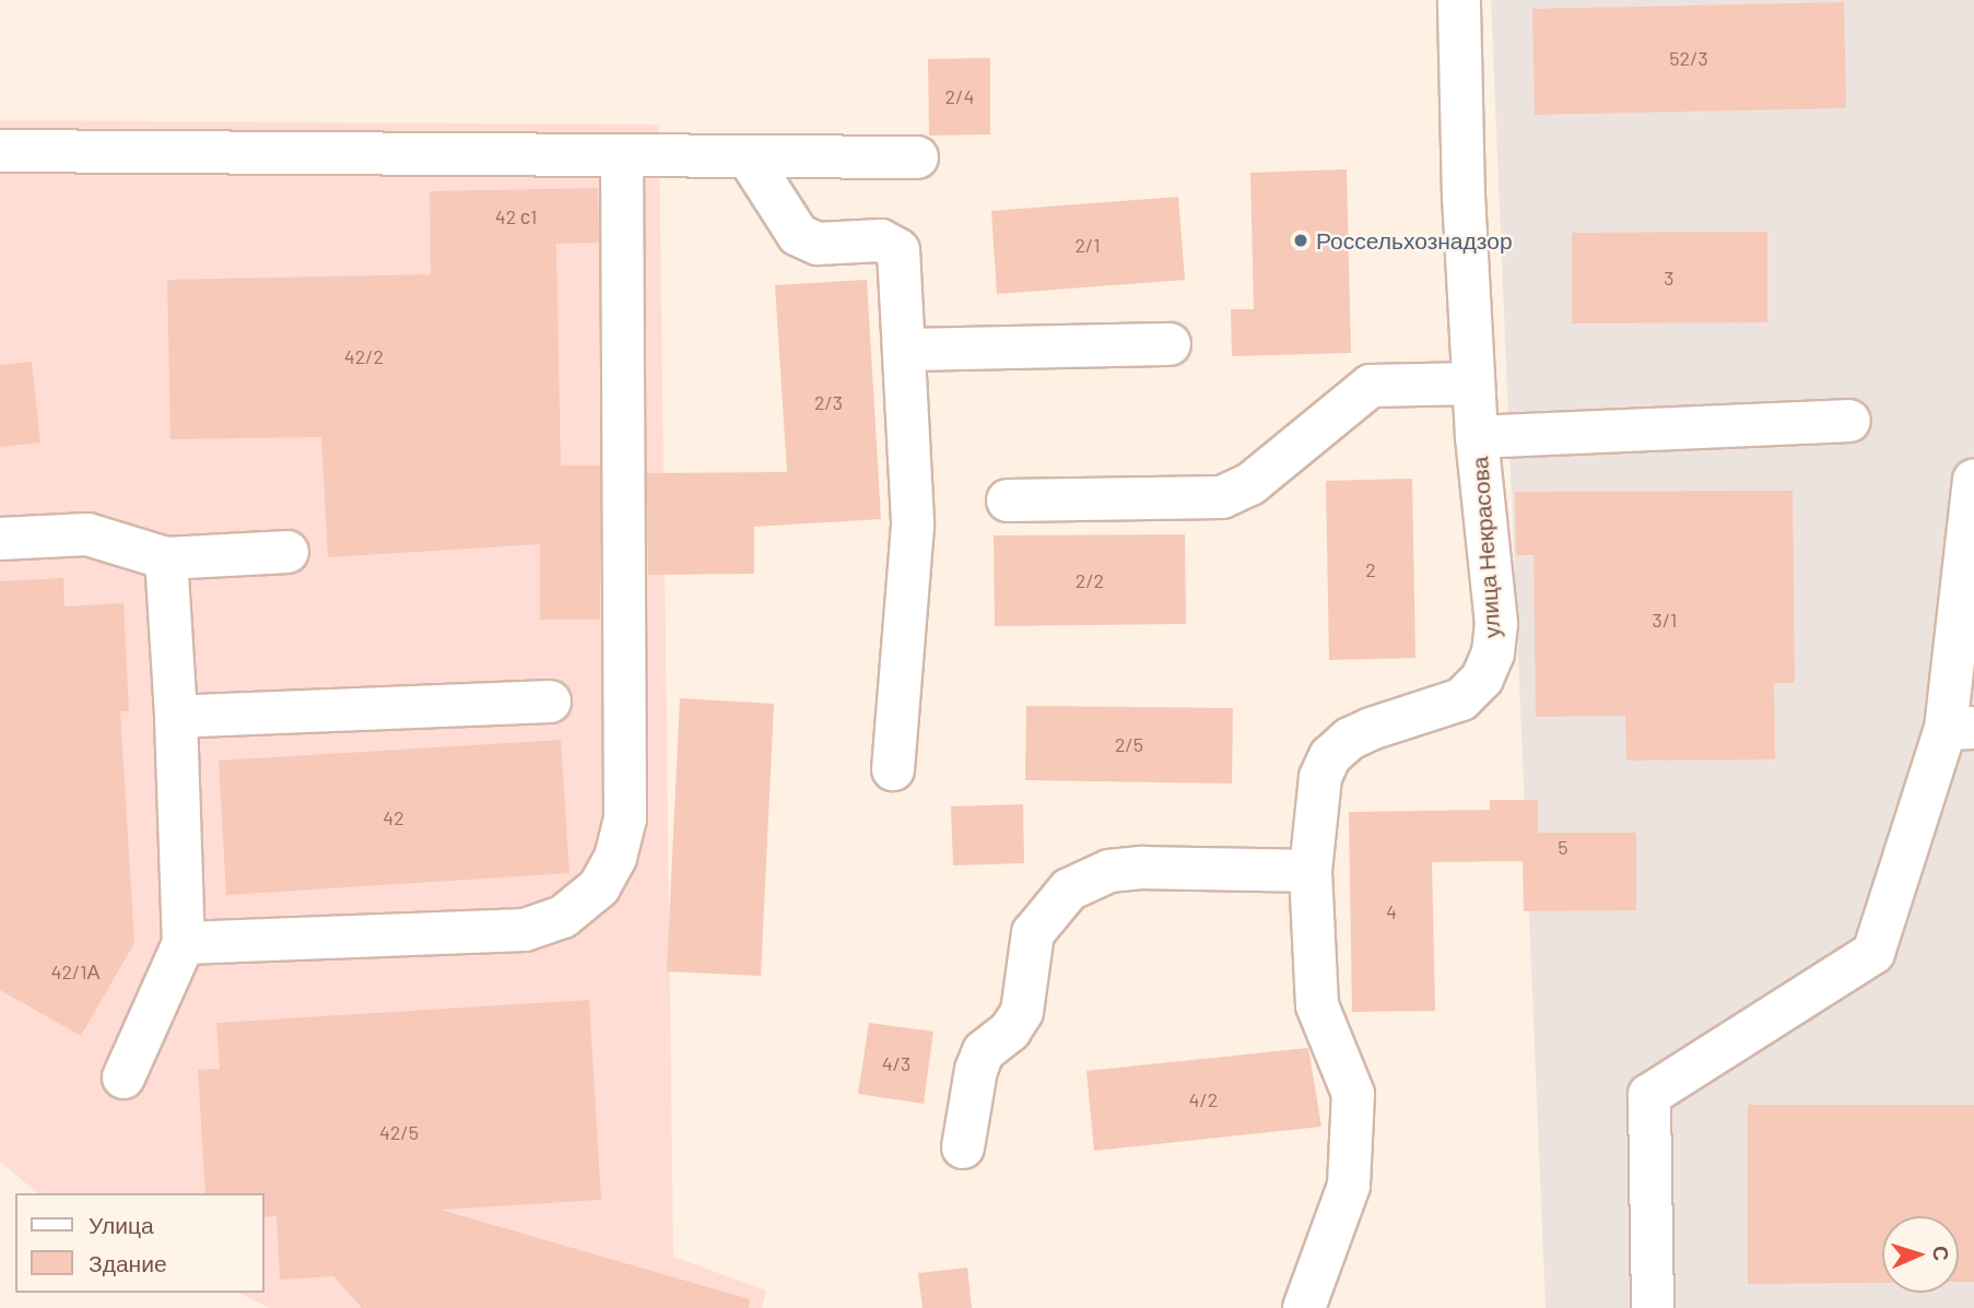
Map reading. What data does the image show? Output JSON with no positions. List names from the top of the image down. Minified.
{"streets":{"street":["улица Некрасова"]},"places":["Россельхознадзор"],"house_numbers":["52/3","2/4","42 с1","2/1","3","42/2","2/3","2","2/2","3/1","2/5","42","5","4","42/1А","4/3","4/2","42/5"],"legend":["Улица","Здание"],"north":"right"}
